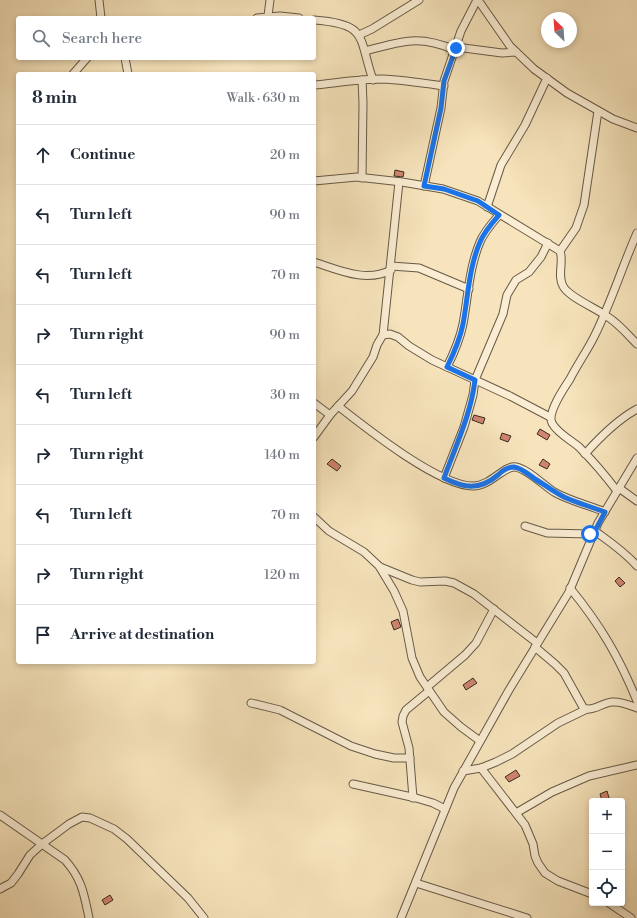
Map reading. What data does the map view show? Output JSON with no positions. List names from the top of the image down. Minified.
{"north":"top left","page":{"search":"Search here","heading":["8 min","Walk · 630 m"],"list":[["Continue","20 m"],["Turn left","90 m"],["Turn left","70 m"],["Turn right","90 m"],["Turn left","30 m"],["Turn right","140 m"],["Turn left","70 m"],["Turn right","120 m"],"Arrive at destination"],"map_buttons":["+","−"]}}
